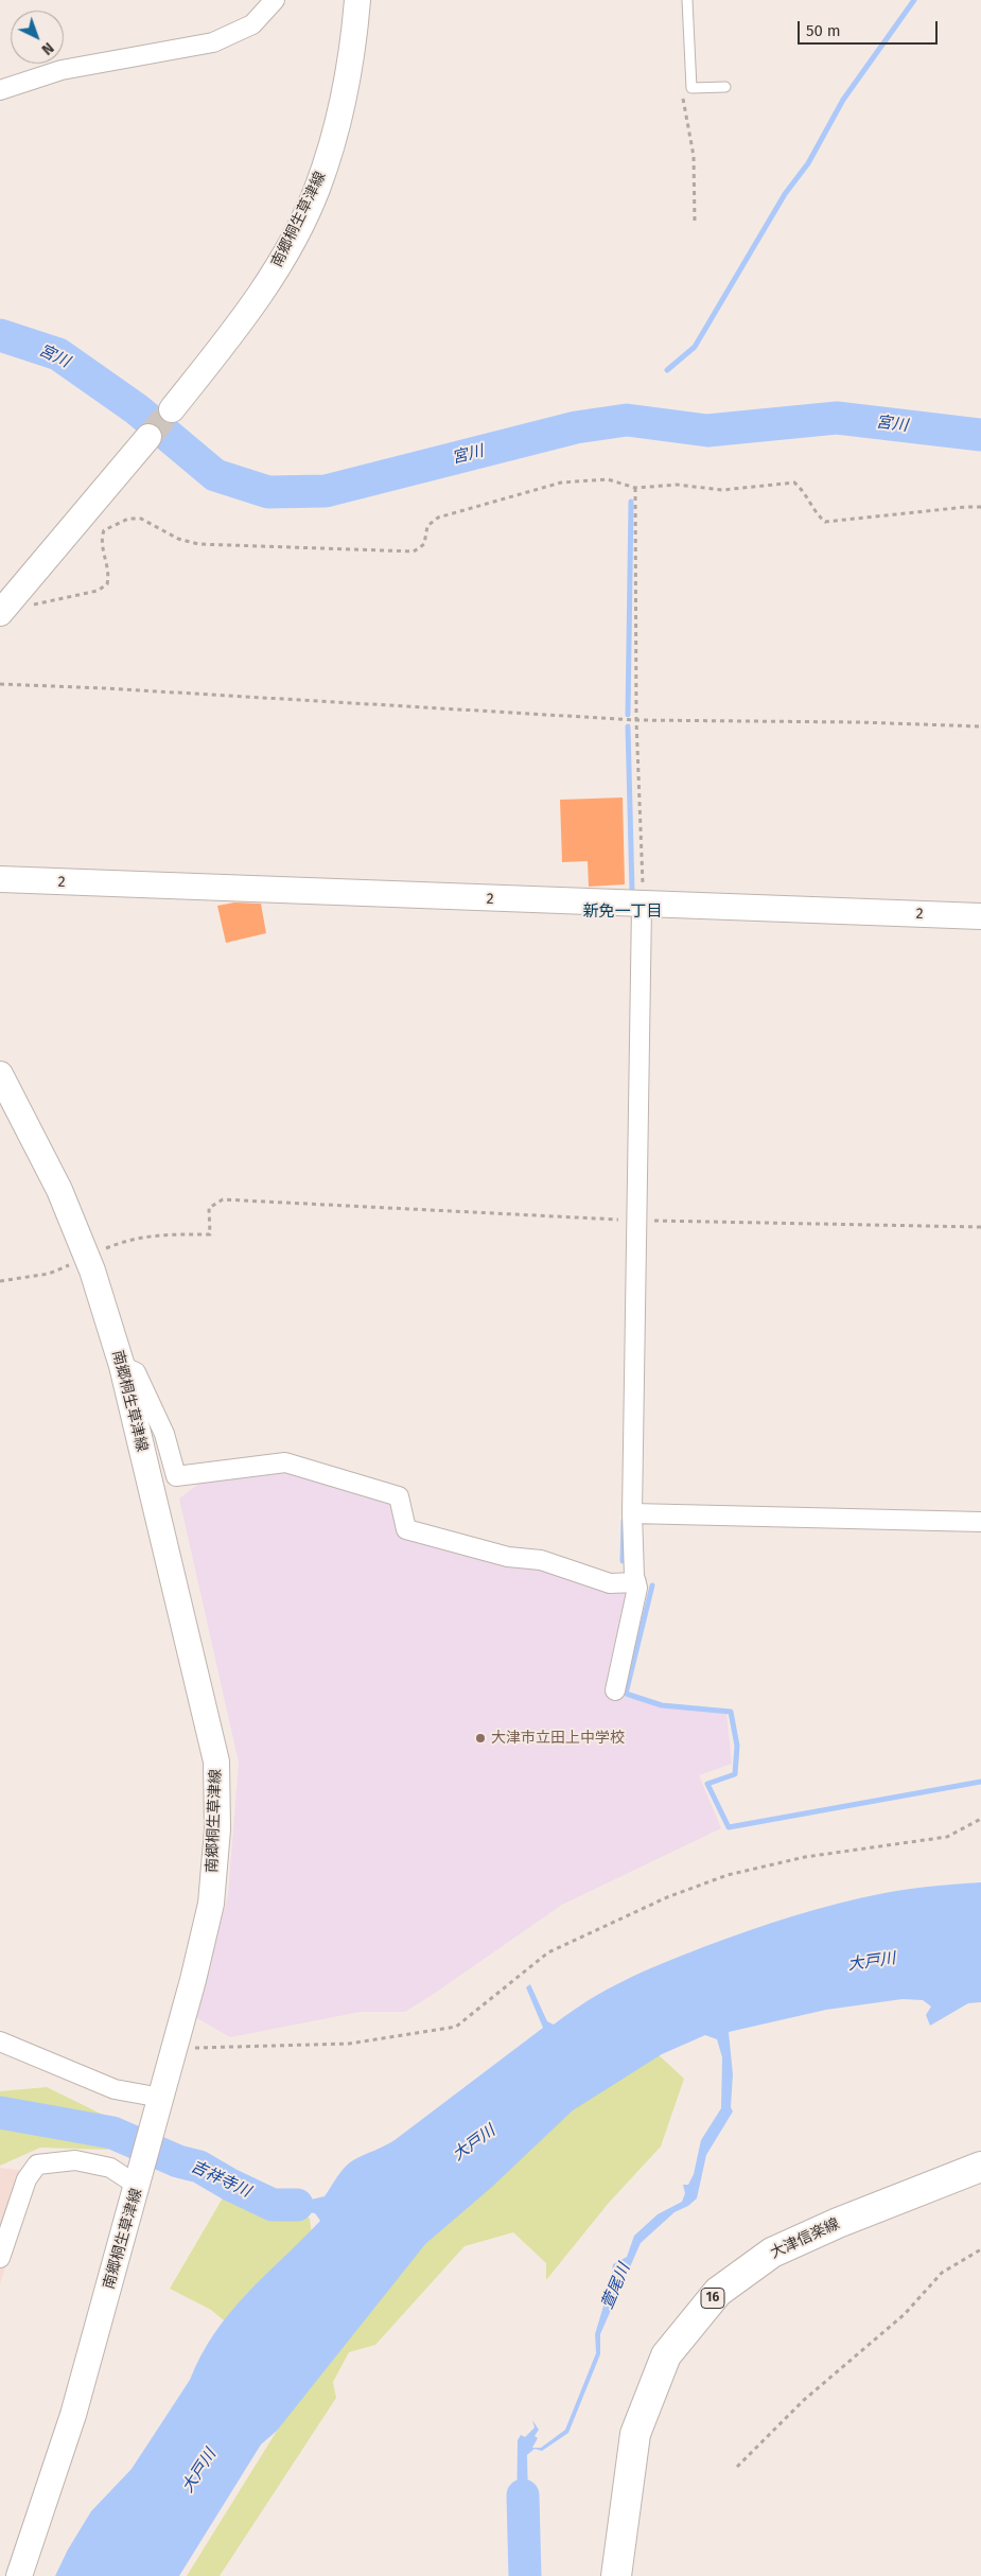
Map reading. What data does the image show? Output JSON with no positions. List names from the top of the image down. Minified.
{"streets":{"main road":["南郷桐生草津線","2","大津信楽線","16"]},"districts":["新免一丁目"],"water":["宮川","大戸川","吉祥寺川","萱尾川"],"places":["大津市立田上中学校"],"scale_bar":"50 m","north":"bottom right"}
